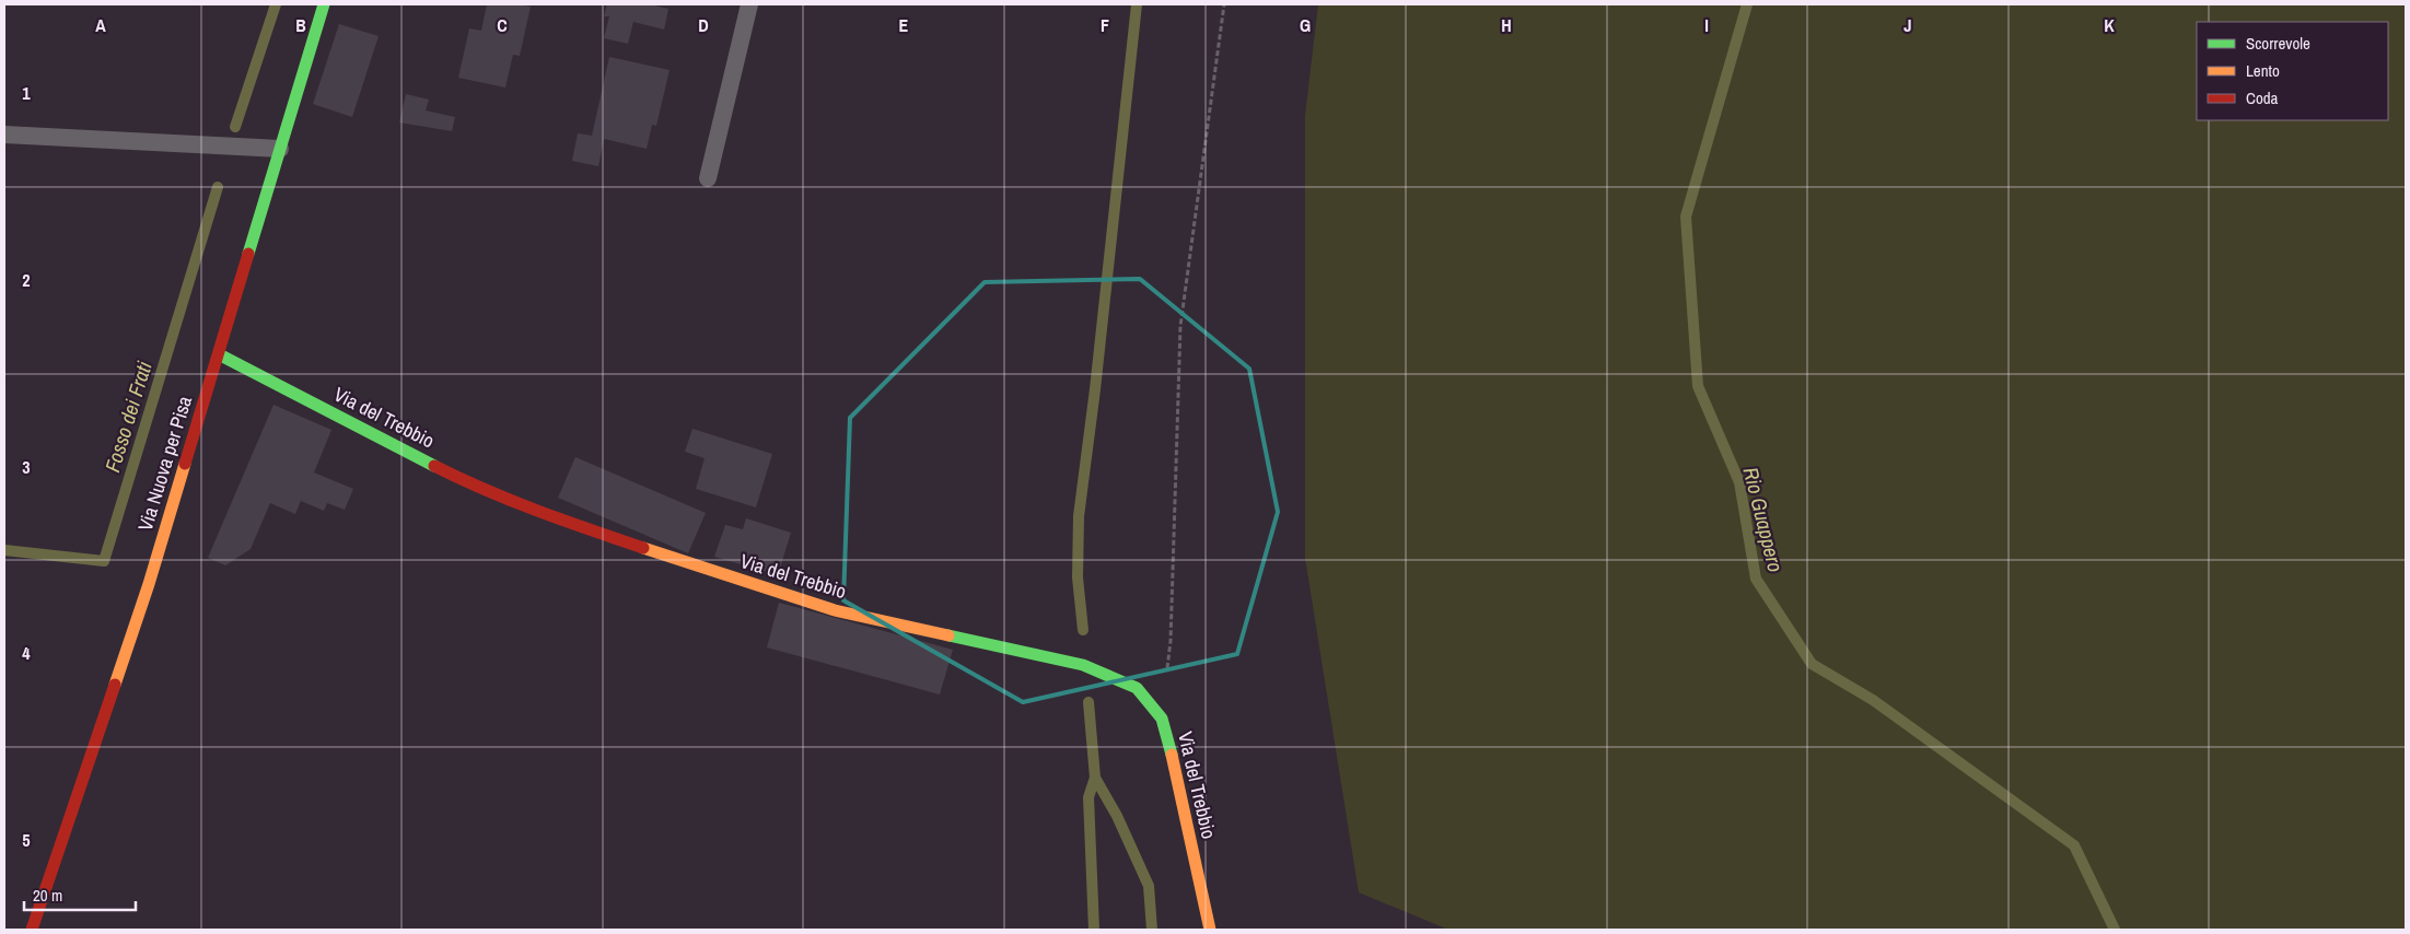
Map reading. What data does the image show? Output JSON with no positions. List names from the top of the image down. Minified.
{"streets":{"street":["Via del Trebbio","Via Nuova per Pisa"]},"crossings":[["Via del Trebbio","Via Nuova per Pisa"]],"water":["Fosso dei Frati","Rio Guappero"],"legend":["Scorrevole","Lento","Coda"],"scale_bar":"20 m","grid":{"columns":["A","B","C","D","E","F","G","H","I","J","K"],"rows":["1","2","3","4","5"]}}
